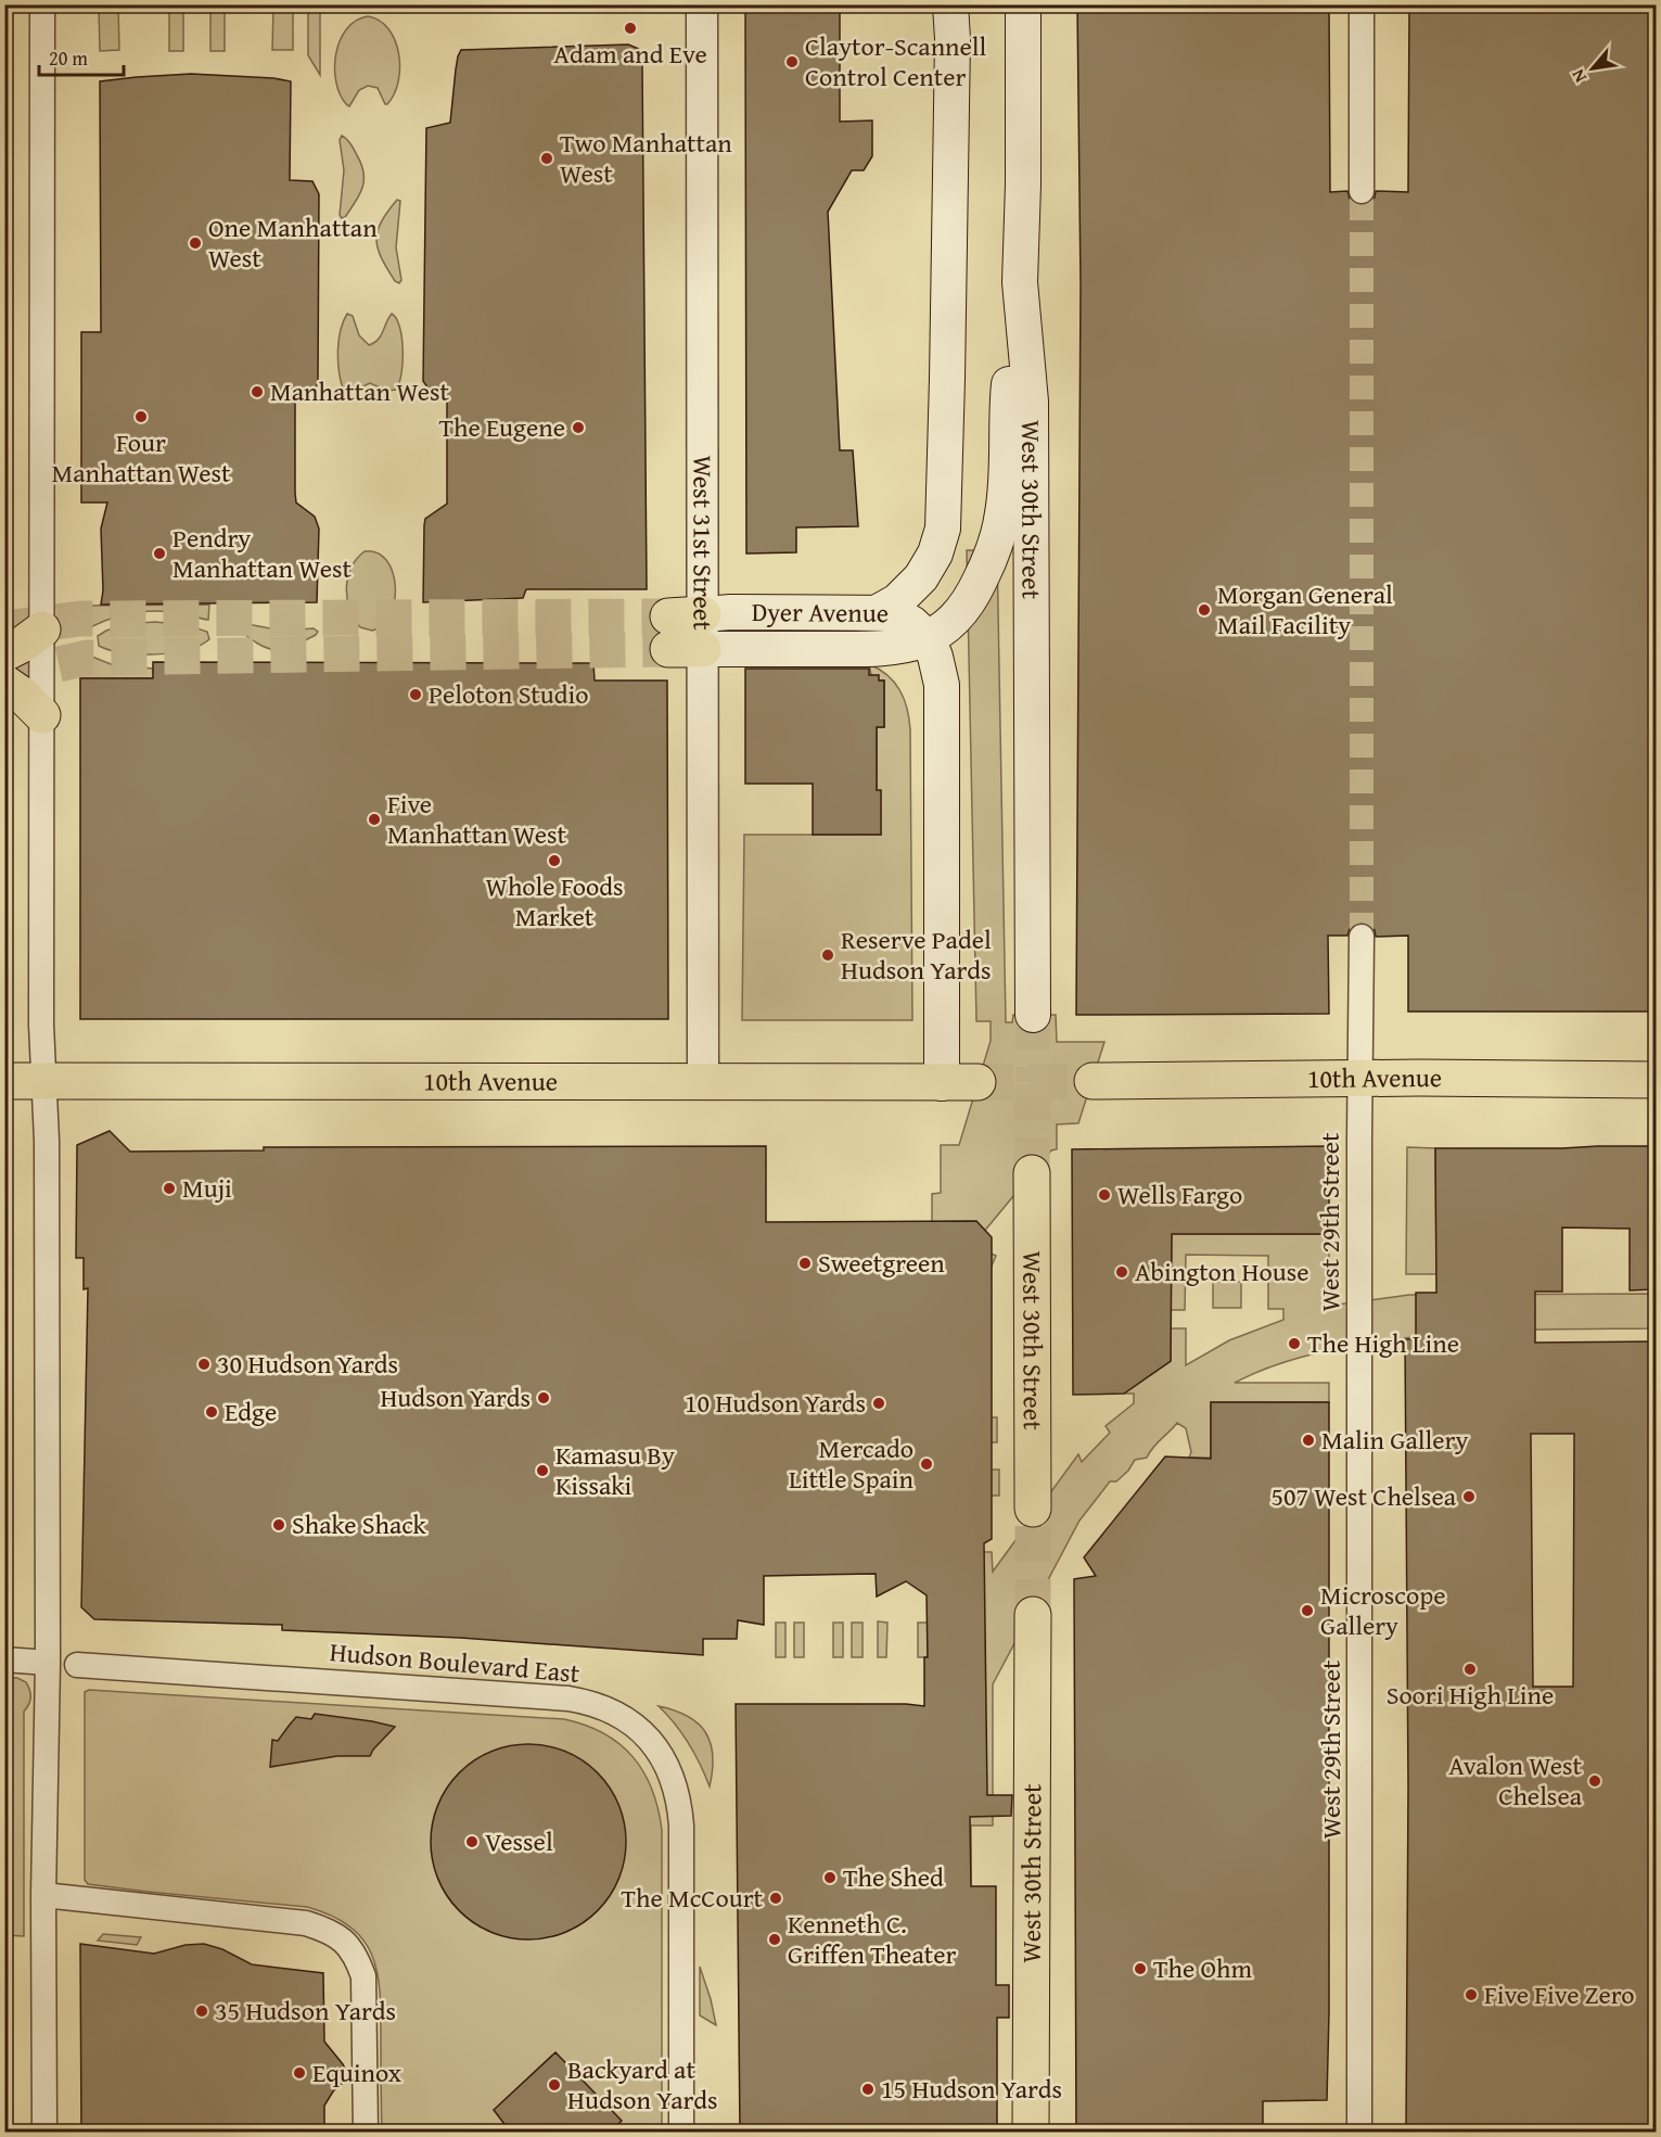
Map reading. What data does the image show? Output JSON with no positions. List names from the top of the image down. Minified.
{"streets":{"main road":["West 30th Street","Dyer Avenue","10th Avenue"],"street":["West 31st Street","West 29th Street","Hudson Boulevard East"]},"crossings":[["West 30th Street","Dyer Avenue"],["West 31st Street","Dyer Avenue"],["West 31st Street","10th Avenue"],["10th Avenue","West 29th Street"]],"places":["Adam and Eve","Claytor-Scannell Control Center","Two Manhattan West","One Manhattan West","Manhattan West","Four Manhattan West","The Eugene","Pendry Manhattan West","Morgan General Mail Facility","Peloton Studio","Five Manhattan West","Whole Foods Market","Reserve Padel Hudson Yards","Muji","Wells Fargo","Sweetgreen","Abington House","The High Line","30 Hudson Yards","Hudson Yards","10 Hudson Yards","Edge","Malin Gallery","Mercado Little Spain","Kamasu By Kissaki","507 West Chelsea","Shake Shack","Microscope Gallery","Soori High Line","Avalon West Chelsea","Vessel","The Shed","The McCourt","Kenneth C. Griffen Theater","The Ohm","Five Five Zero","35 Hudson Yards","Equinox","Backyard at Hudson Yards","15 Hudson Yards"],"scale_bar":"20 m","north":"bottom left"}
